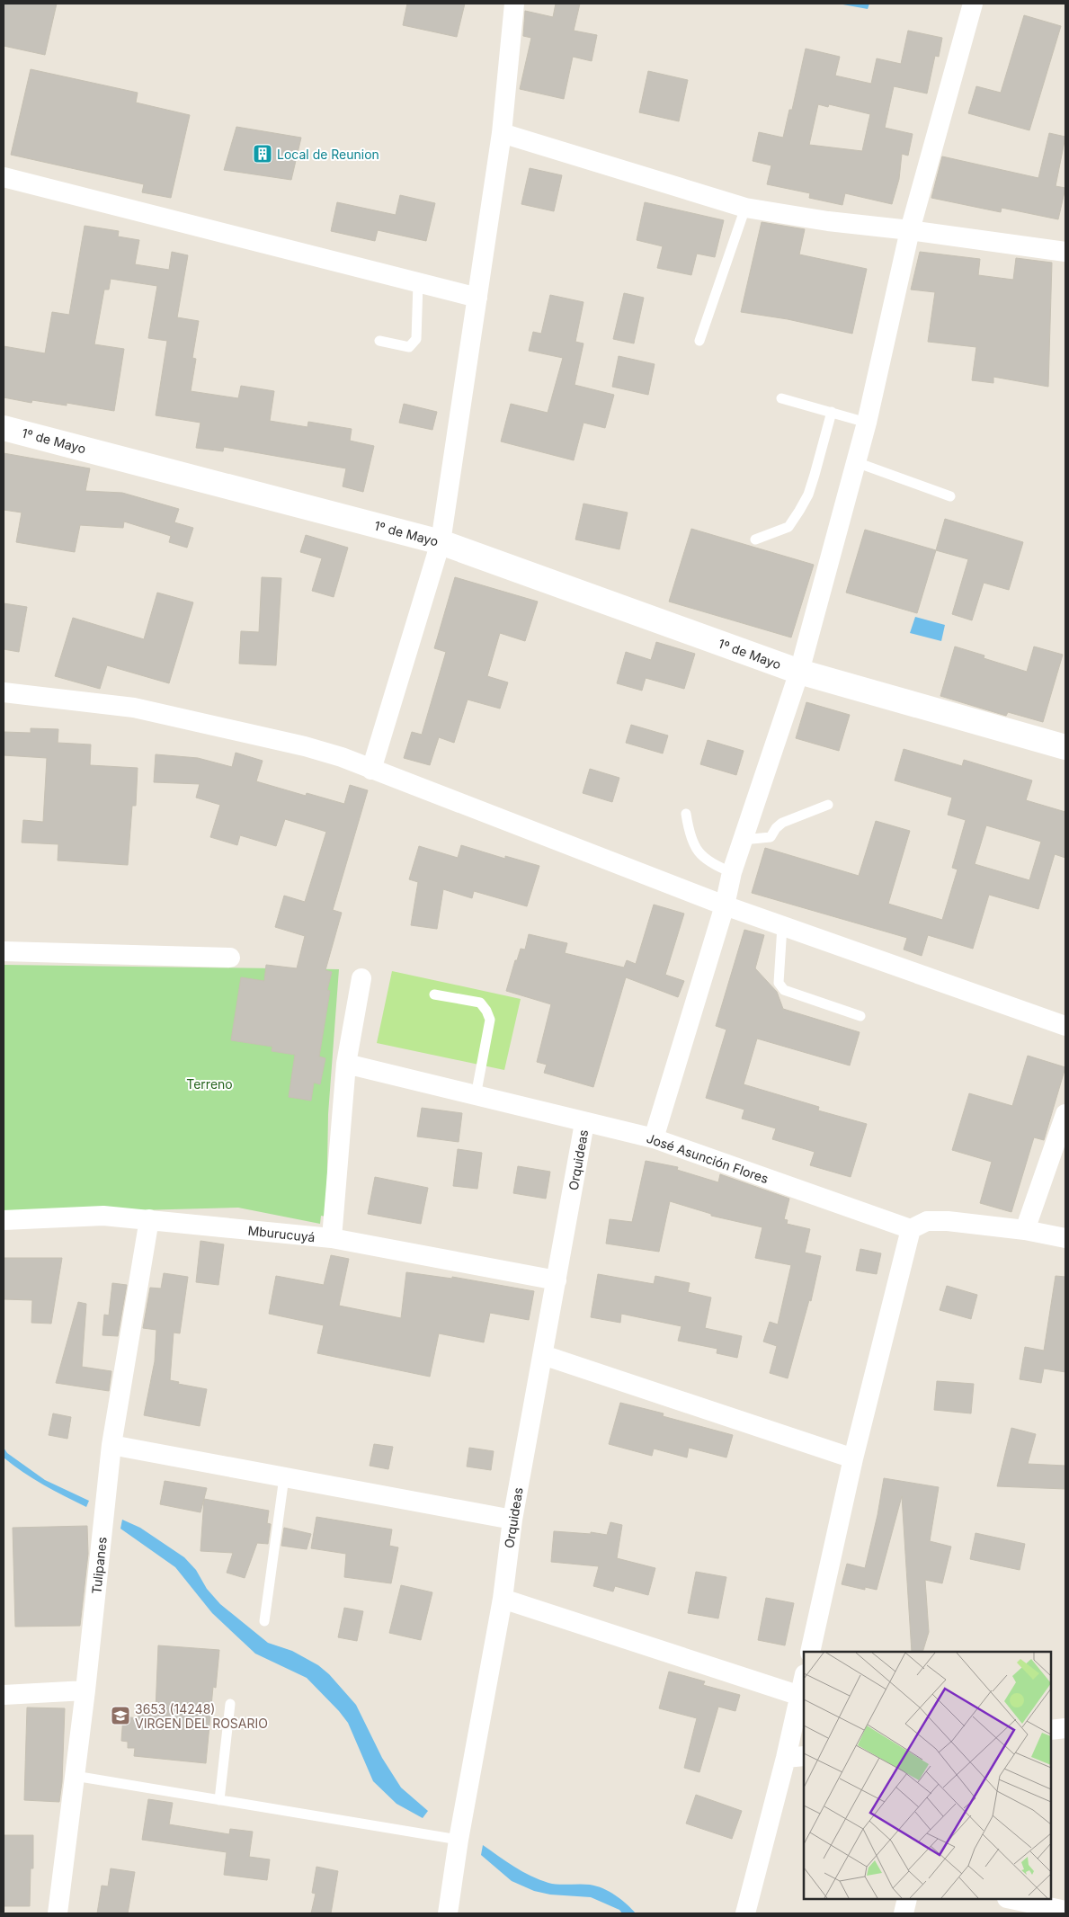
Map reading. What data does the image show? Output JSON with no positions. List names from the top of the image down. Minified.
{"streets":{"street":["1º de Mayo","José Asunción Flores","Orquideas","Mburucuyá","Tulipanes"]},"crossings":[["José Asunción Flores","Orquideas"],["Orquideas","Mburucuyá"],["Mburucuyá","Tulipanes"]],"parks":["Terreno"],"places":{"building":["Local de Reunion"],"school or university":["3653 (14248) VIRGEN DEL ROSARIO"]}}
